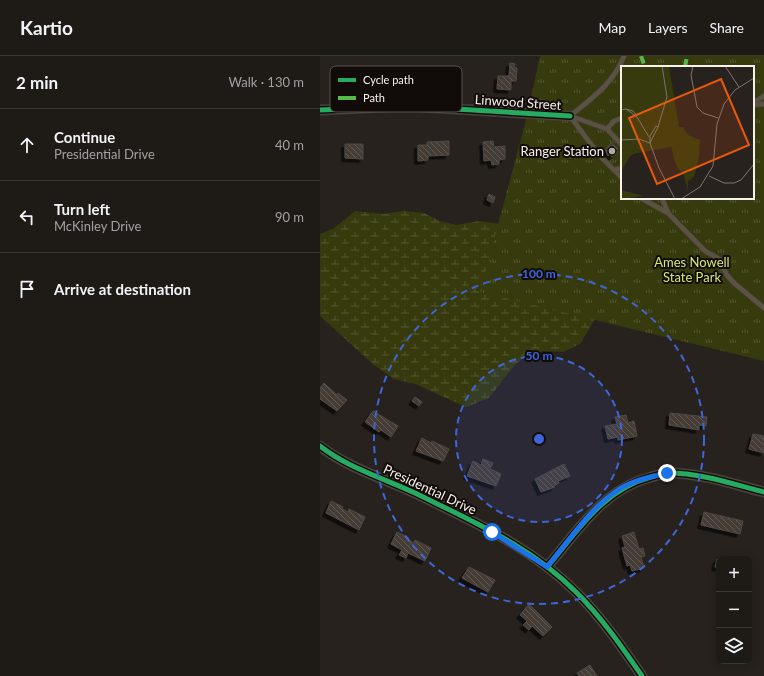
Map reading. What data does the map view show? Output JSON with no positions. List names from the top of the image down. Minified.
{"streets":{"street":["Linwood Street","Presidential Drive"]},"parks":["Ames Nowell State Park"],"places":["Ranger Station"],"legend":["Cycle path","Path"],"page":{"header":"Kartio","nav":["Map","Layers","Share"],"heading":["2 min","Walk · 130 m"],"list":[["Continue","Presidential Drive","40 m"],["Turn left","McKinley Drive","90 m"],"Arrive at destination"],"map_buttons":["+","−"]},"rings":["100 m","50 m"]}
